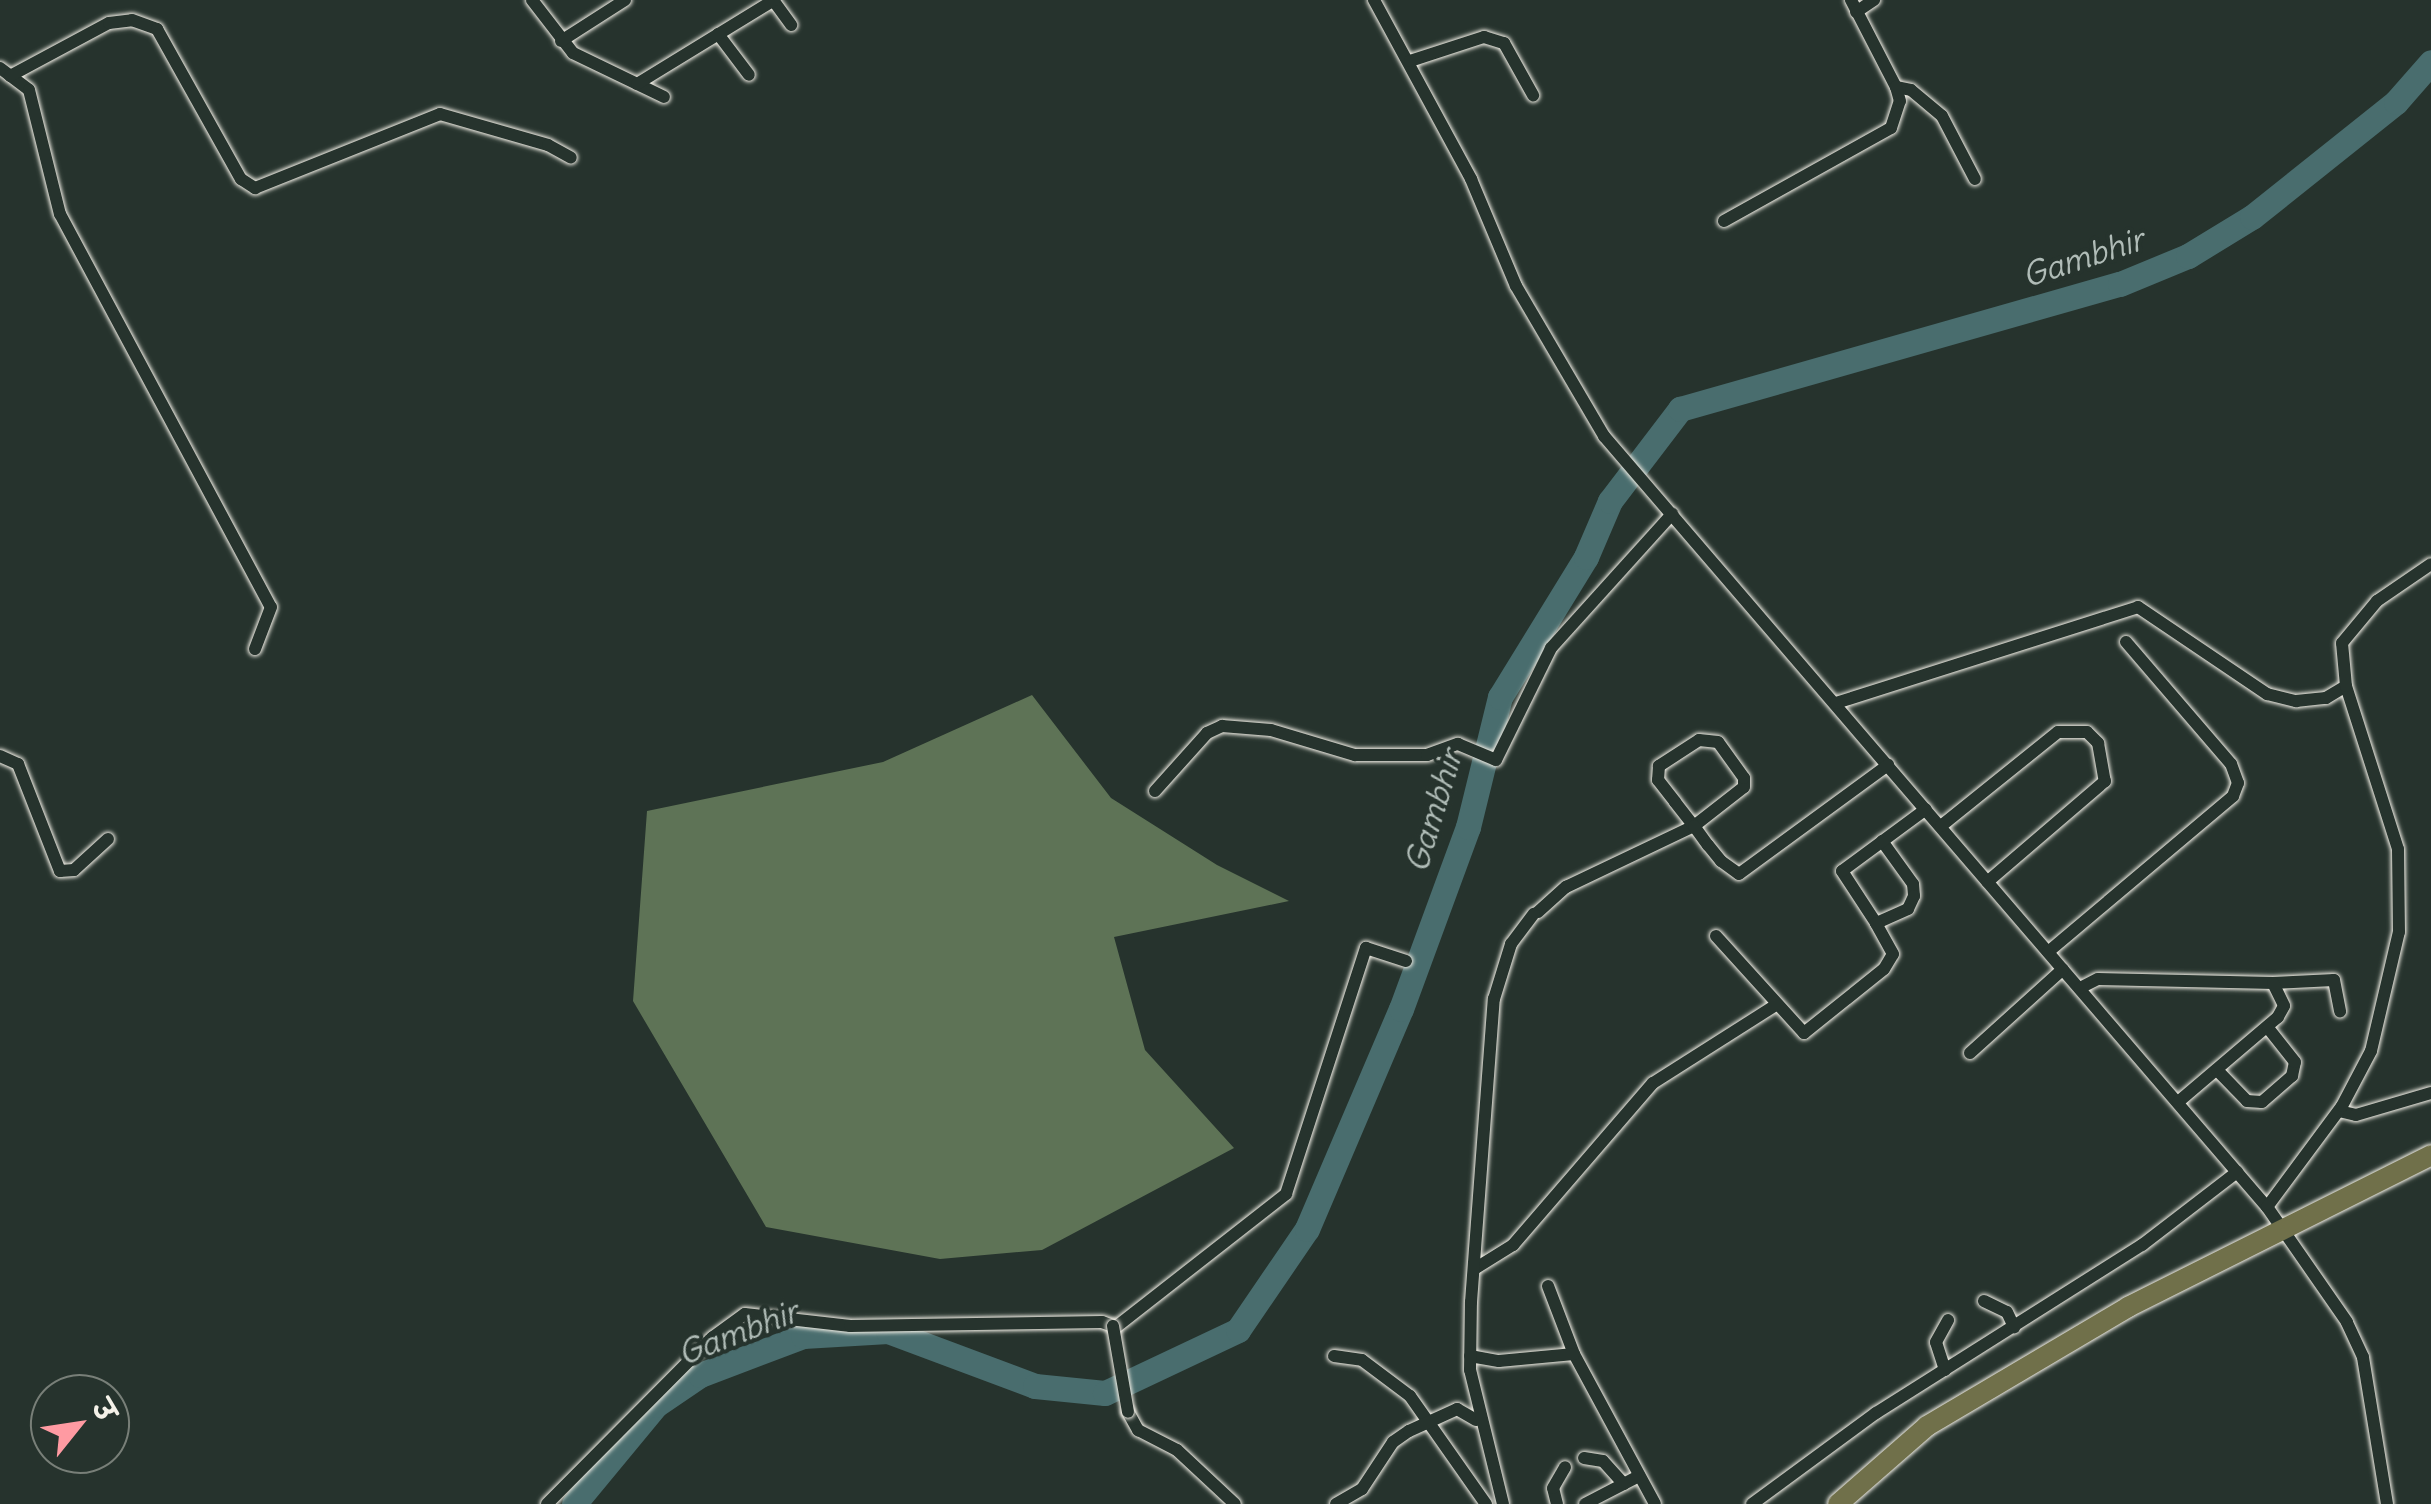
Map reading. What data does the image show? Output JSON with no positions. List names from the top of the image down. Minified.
{"water":["Gambhir"],"north":"top right"}
